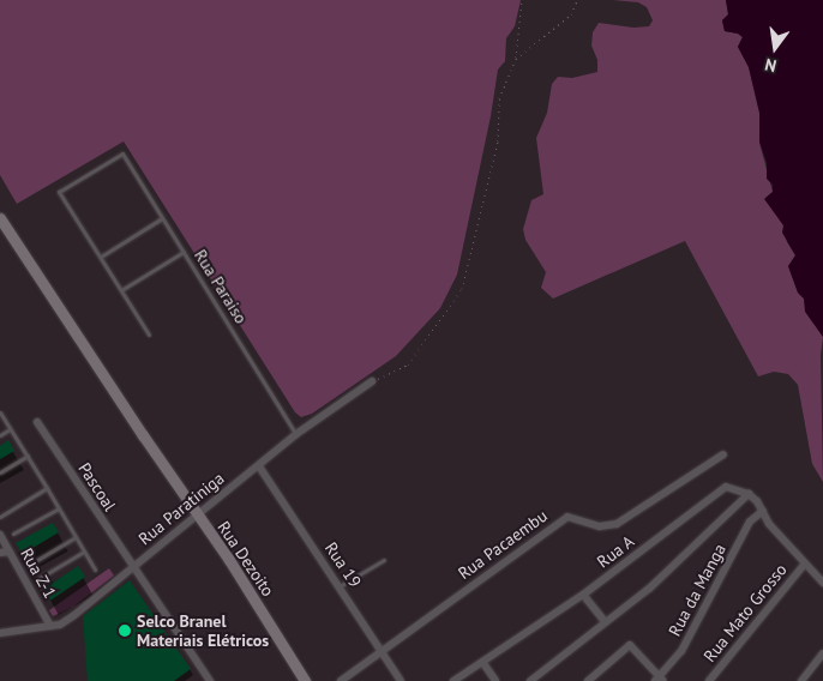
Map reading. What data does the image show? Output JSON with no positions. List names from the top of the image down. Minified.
{"streets":{"street":["Pascoal","Rua Paratiniga","Rua Pacaembu","Rua A","Rua Dezoito","Rua 19","Rua Z-1","Rua da Manga","Rua Mato Grosso"],"lane":["Rua Paraiso"]},"crossings":[["Rua Paraiso","Rua Paratiniga"],["Pascoal","Rua Paratiniga"],["Rua Paratiniga","Rua Dezoito"],["Rua Paratiniga","Rua 19"],["Rua Paratiniga","Rua Z-1"],["Rua Pacaembu","Rua 19"]],"places":["Selco Branel Materiais Elétricos"],"north":"bottom"}
